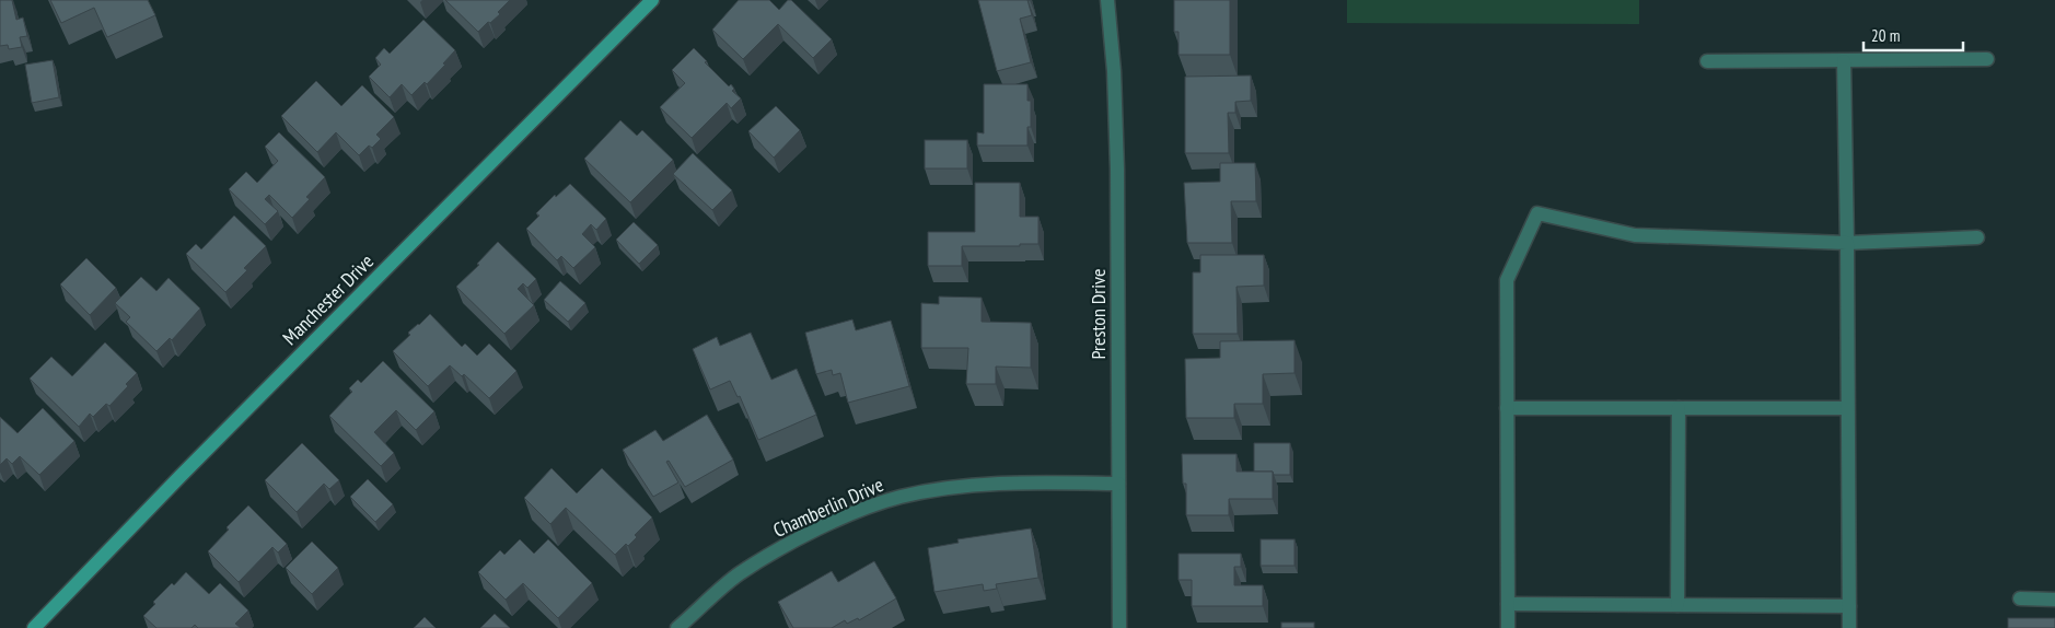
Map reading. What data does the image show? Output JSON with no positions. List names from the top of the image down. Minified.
{"streets":{"street":["Manchester Drive","Preston Drive","Chamberlin Drive"]},"crossings":[["Preston Drive","Chamberlin Drive"]],"scale_bar":"20 m"}
